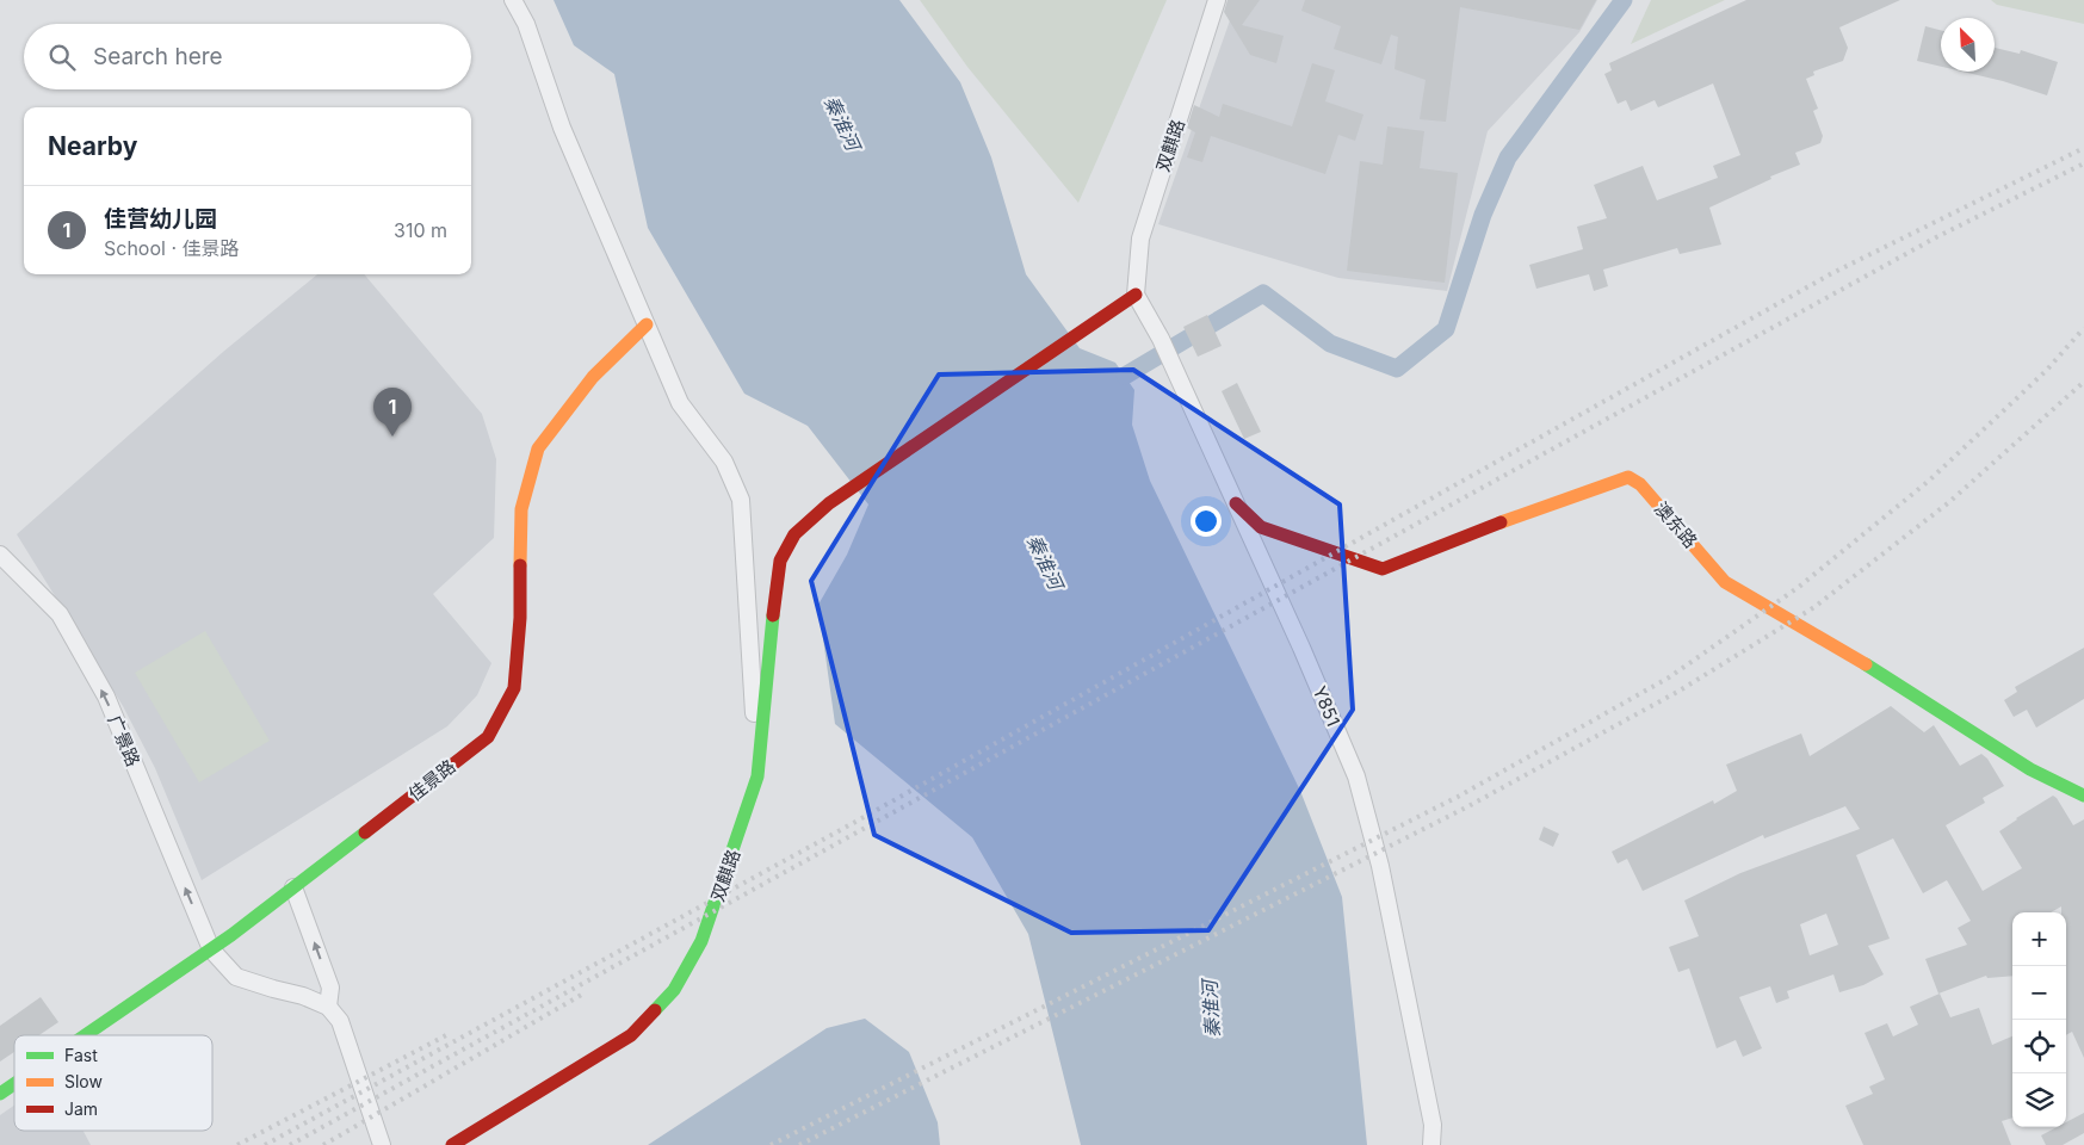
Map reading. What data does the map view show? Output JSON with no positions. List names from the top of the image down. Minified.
{"streets":{"street":["双麒路","澳东路","Y851","广景路","佳景路"]},"crossings":[["双麒路","Y851"],["澳东路","Y851"],["广景路","佳景路"]],"one_way":["广景路"],"water":["秦淮河"],"legend":["Fast","Slow","Jam"],"north":"top left","page":{"search":"Search here","heading":"Nearby","list":[{"mark":"1","name":"佳营幼儿园","note":"School · 佳景路","value":"310 m"}],"pins":"1","map_buttons":["+","−"]}}
